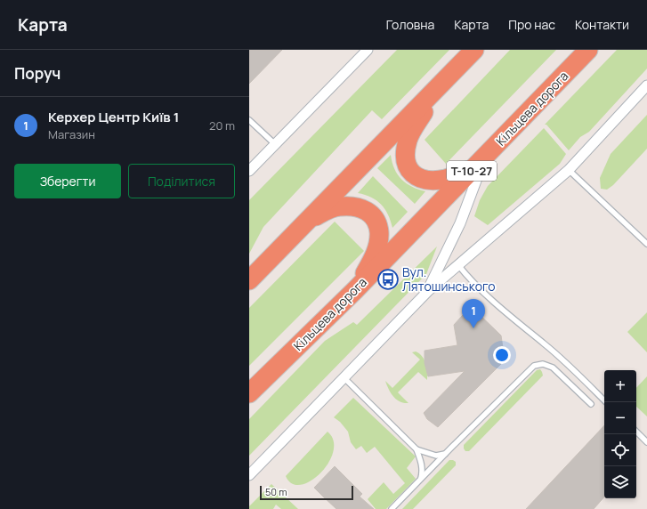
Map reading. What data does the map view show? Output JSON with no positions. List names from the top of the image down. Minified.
{"streets":{"highway":["Кільцева дорога","Т-10-27"]},"places":{"bus stop":["Вул. Лятошинського"]},"scale_bar":"50 m","page":{"header":"Карта","nav":["Головна","Карта","Про нас","Контакти"],"heading":"Поруч","list":[{"mark":"1","name":"Керхер Центр Київ 1","note":"Магазин","value":"20 m"}],"buttons":["Зберегти","Поділитися"],"pins":"1","map_buttons":["+","−"],"scale":"50 m"}}
